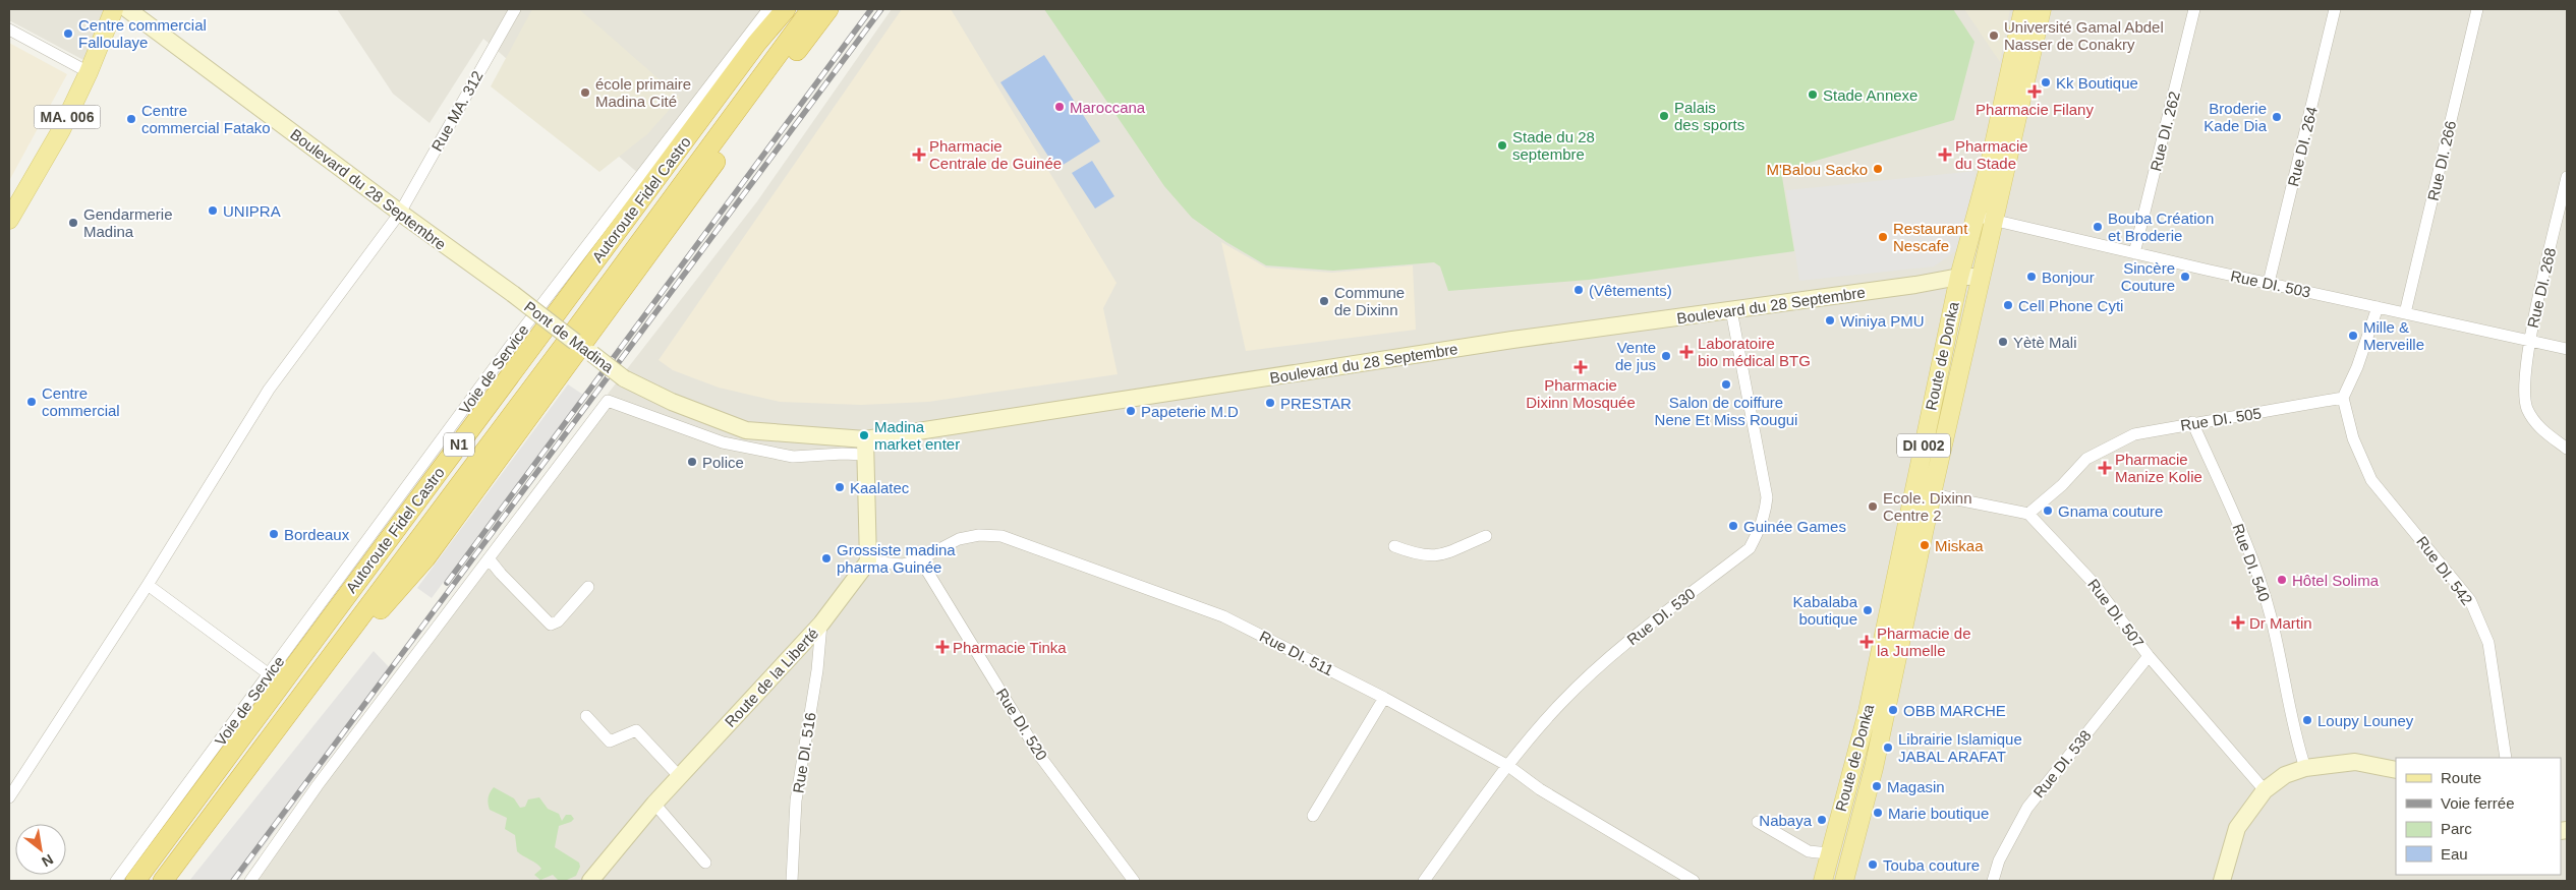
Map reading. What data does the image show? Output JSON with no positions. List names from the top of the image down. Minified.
{"streets":{"highway":["Autoroute Fidel Castro","N1"],"main road":["MA. 006","Boulevard du 28 Septembre","Pont de Madina","Route de Donka","DI 002","Route de la Liberté"],"street":["Rue MA. 312","Rue DI. 262","Rue DI. 264","Rue DI. 266","Rue DI. 503","Rue DI. 268","Voie de Service","Rue DI. 505","Rue DI. 540","Rue DI. 542","Rue DI. 507","Rue DI. 530","Rue DI. 511","Rue DI. 520","Rue DI. 516","Rue DI. 538"]},"crossings":[["Rue MA. 312","Boulevard du 28 Septembre"],["Rue DI. 262","Rue DI. 503"],["Rue DI. 264","Rue DI. 503"],["Rue DI. 266","Rue DI. 503"],["Boulevard du 28 Septembre","Pont de Madina"],["Boulevard du 28 Septembre","Route de Donka"],["Boulevard du 28 Septembre","Rue DI. 530"],["Rue DI. 503","Rue DI. 268"],["Rue DI. 503","Route de Donka"],["Rue DI. 505","Rue DI. 540"],["Rue DI. 505","Rue DI. 542"],["Rue DI. 505","Rue DI. 507"],["Rue DI. 507","Rue DI. 538"],["Rue DI. 530","Rue DI. 511"],["Rue DI. 511","Route de la Liberté"],["Rue DI. 511","Rue DI. 520"],["Route de la Liberté","Rue DI. 516"]],"places":{"other":["Centre commercial Falloulaye","Université Gamal Abdel Nasser de Conakry","Kk Boutique","école primaire Madina Cité","Stade Annexe","Maroccana","Palais des sports","Broderie Kade Dia","Centre commercial Fatako","Stade du 28 septembre","M'Balou Sacko","UNIPRA","Gendarmerie Madina","Bouba Création et Broderie","Restaurant Nescafe","Bonjour","Sincère Couture","(Vêtements)","Commune de Dixinn","Cell Phone Cyti","Winiya PMU","Mille & Merveille","Yètè Mali","Vente de jus","Salon de coiffure Nene Et Miss Rougui","Centre commercial","PRESTAR","Papeterie M.D","Madina market enter","Police","Kaalatec","Ecole. Dixinn Centre 2","Gnama couture","Guinée Games","Bordeaux","Miskaa","Grossiste madina pharma Guinée","Hôtel Solima","Kabalaba boutique","OBB MARCHE","Loupy Louney","Librairie Islamique JABAL ARAFAT","Magasin","Marie boutique","Nabaya","Touba couture"],"health":["Pharmacie Filany","Pharmacie Centrale de Guinée","Pharmacie du Stade","Laboratoire bio médical BTG","Pharmacie Dixinn Mosquée","Pharmacie Manize Kolie","Dr Martin","Pharmacie de la Jumelle","Pharmacie Tinka"]},"legend":["Route","Voie ferrée","Parc","Eau"],"north":"bottom right"}
